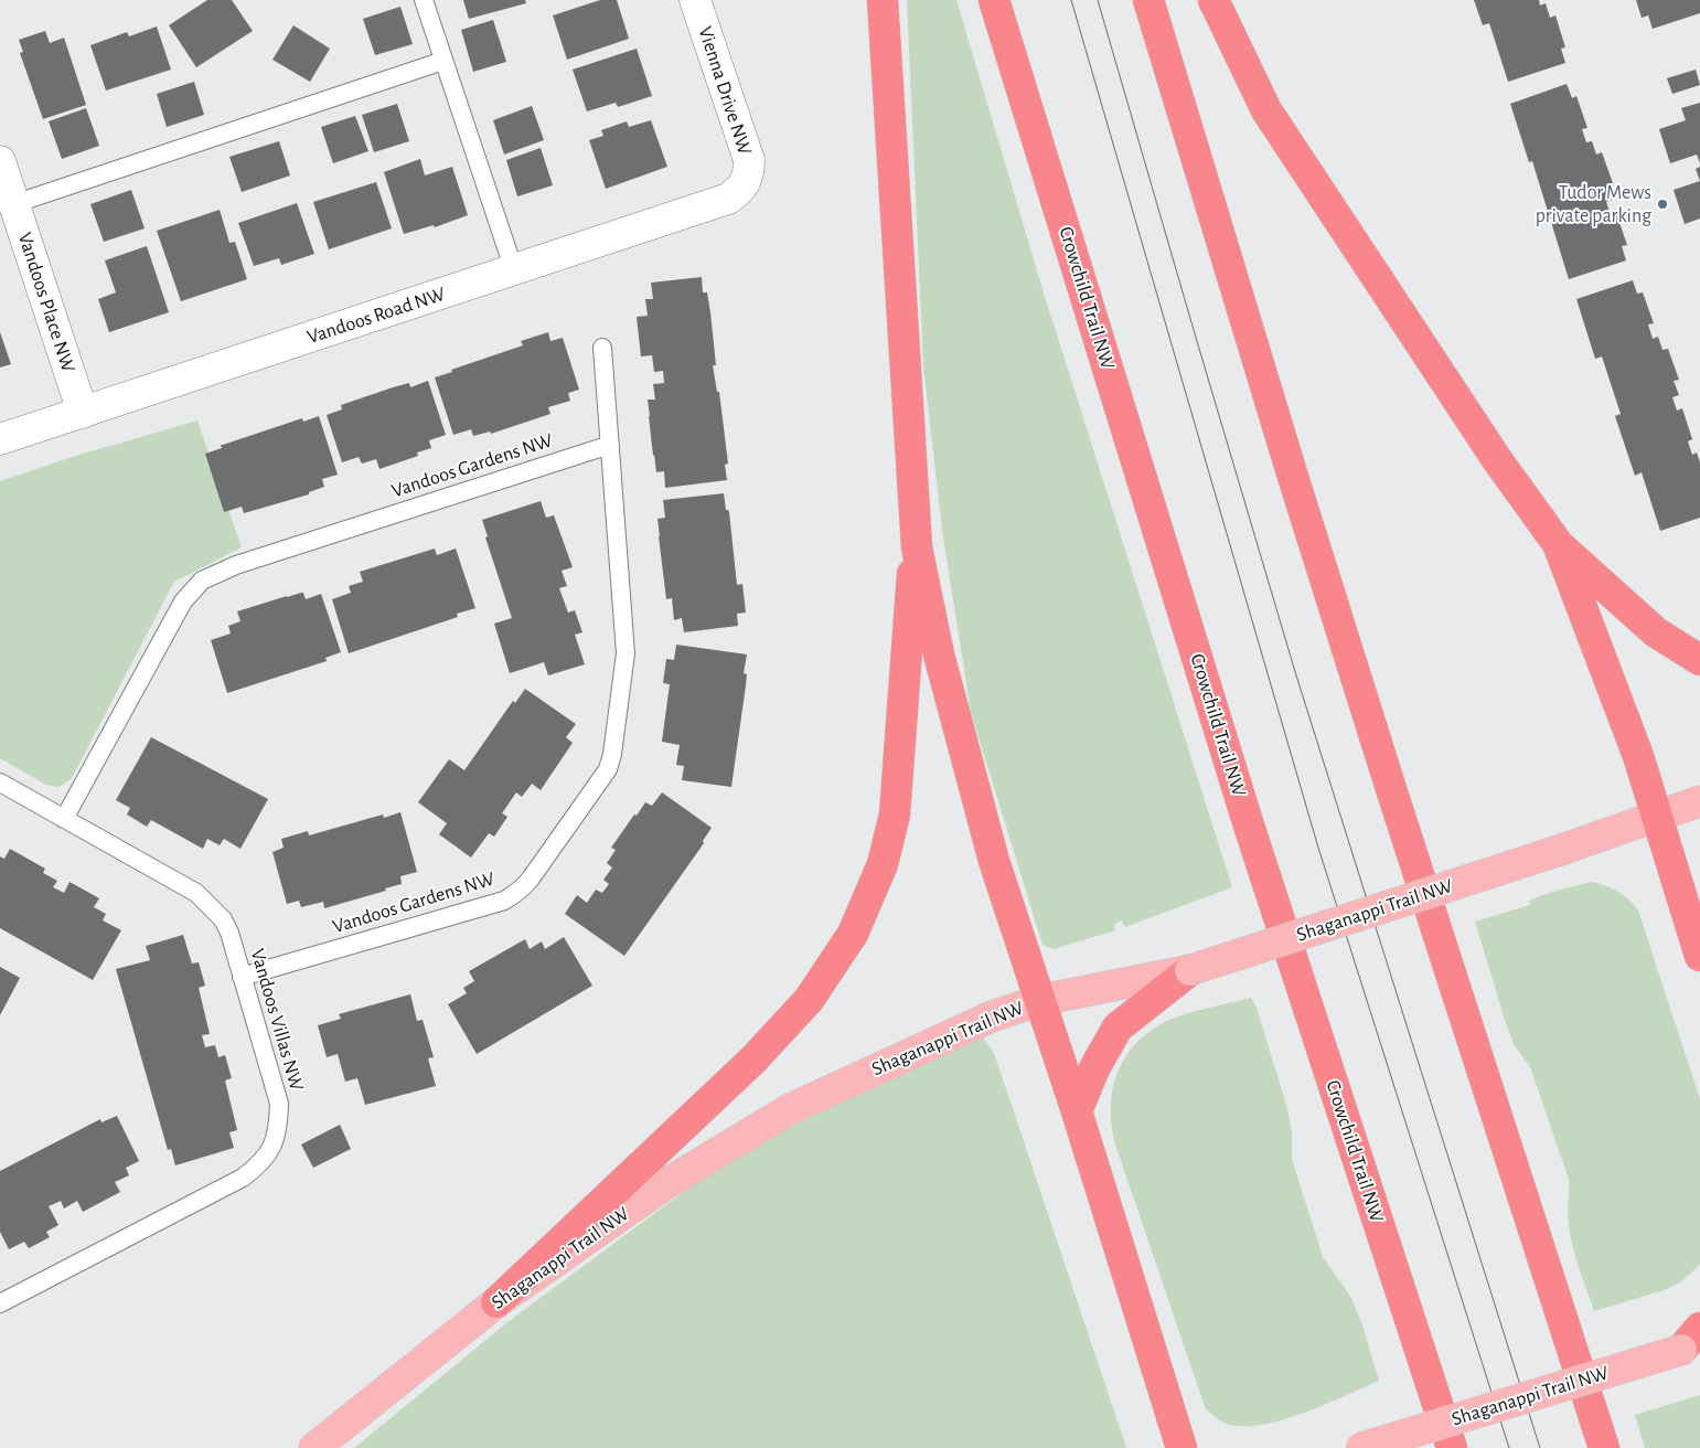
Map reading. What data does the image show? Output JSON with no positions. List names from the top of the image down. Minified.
{"streets":{"highway":["Crowchild Trail NW"],"main road":["Shaganappi Trail NW"],"street":["Vienna Drive NW","Vandoos Place NW","Vandoos Road NW"],"lane":["Vandoos Gardens NW","Vandoos Villas NW"]},"crossings":[["Vienna Drive NW","Vandoos Road NW"],["Vandoos Place NW","Vandoos Road NW"],["Vandoos Gardens NW","Vandoos Villas NW"]],"places":["Tudor Mews private parking"]}
